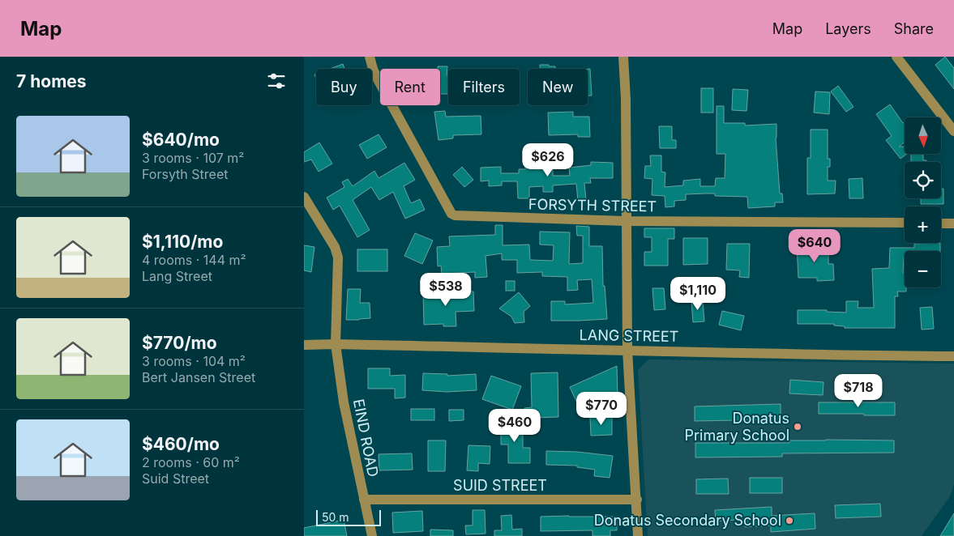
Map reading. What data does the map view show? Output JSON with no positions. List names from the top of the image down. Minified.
{"streets":{"street":["FORSYTH STREET","LANG STREET","EIND ROAD","SUID STREET"]},"crossings":[["LANG STREET","EIND ROAD"],["EIND ROAD","SUID STREET"]],"places":["Donatus Primary School","Donatus Secondary School"],"scale_bar":"50 m","north":"bottom","page":{"header":"Map","nav":["Map","Layers","Share"],"heading":"7 homes","chip":["Buy","Rent","Filters","New"],"list":[{"name":"$640/mo","note":"3 rooms · 107 m² · Forsyth Street"},{"name":"$1,110/mo","note":"4 rooms · 144 m² · Lang Street"},{"name":"$770/mo","note":"3 rooms · 104 m² · Bert Jansen Street"},{"name":"$460/mo","note":"2 rooms · 60 m² · Suid Street"}],"map_buttons":["+","−"],"price":["$626","$640","$538","$1,110","$718","$770","$460"],"scale":"50 m"}}
